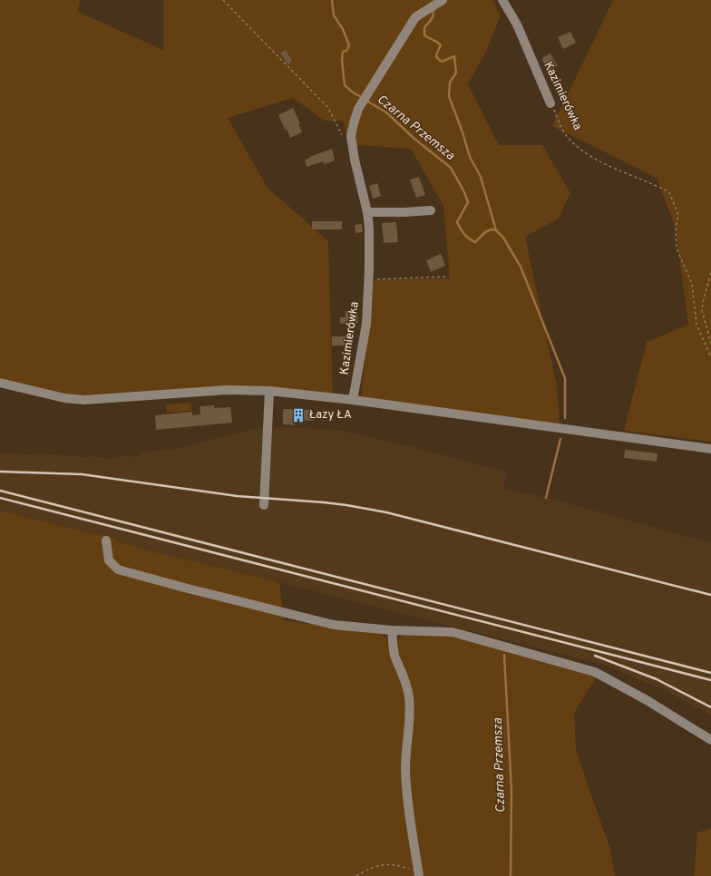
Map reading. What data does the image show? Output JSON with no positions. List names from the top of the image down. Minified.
{"streets":{"street":["Kazimierówka"]},"water":["Czarna Przemsza"],"places":{"building":["Łazy ŁA"]}}
